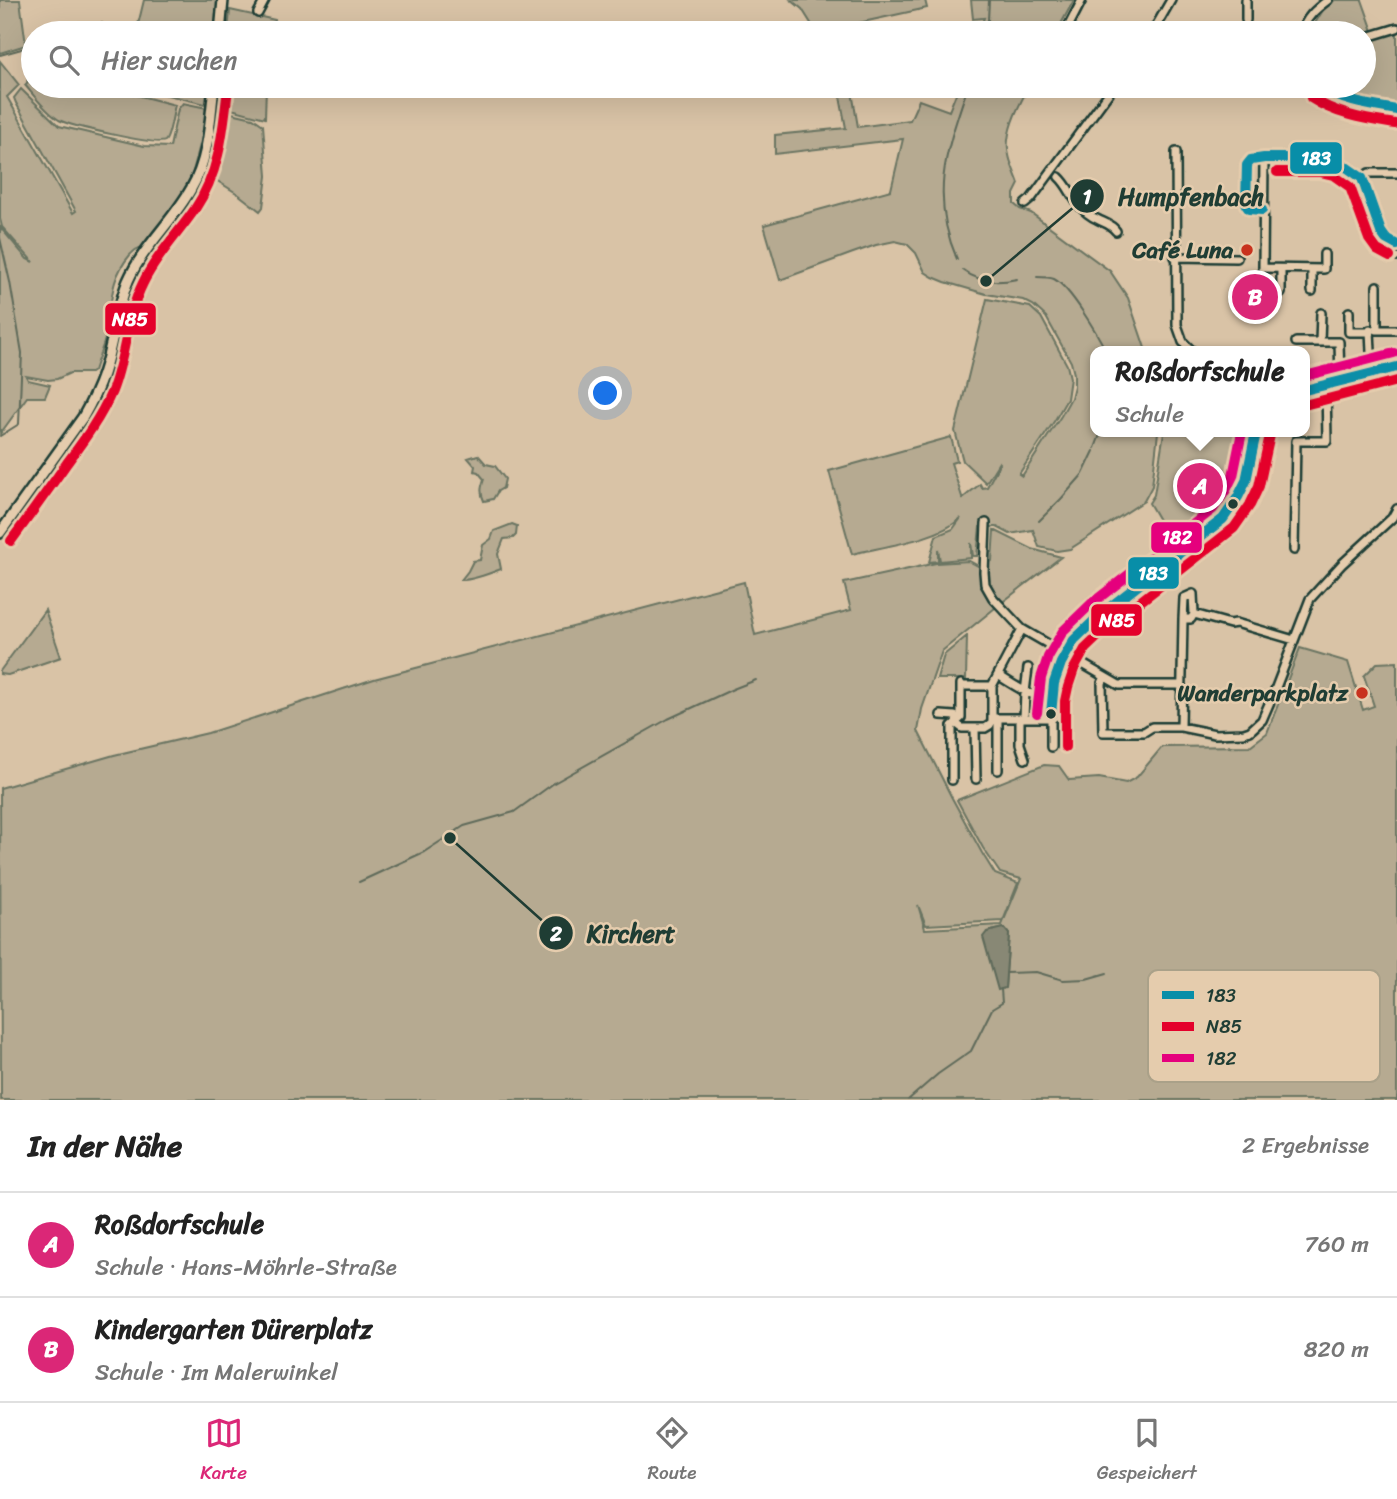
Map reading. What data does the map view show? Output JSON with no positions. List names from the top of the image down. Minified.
{"places":["Café Luna","Humpfenbach","Wanderparkplatz","Kirchert"],"lines":["transit line 183","transit line N85","transit line 182"],"legend":["183","N85","182"],"page":{"search":"Hier suchen","pins":["B","A"],"popup":["Roßdorfschule","Schule"],"heading":["In der Nähe","2 Ergebnisse"],"list":[{"mark":"A","name":"Roßdorfschule","note":"Schule · Hans-Möhrle-Straße","value":"760 m"},{"mark":"B","name":"Kindergarten Dürerplatz","note":"Schule · Im Malerwinkel","value":"820 m"}],"nav":["Karte","Route","Gespeichert"]}}
